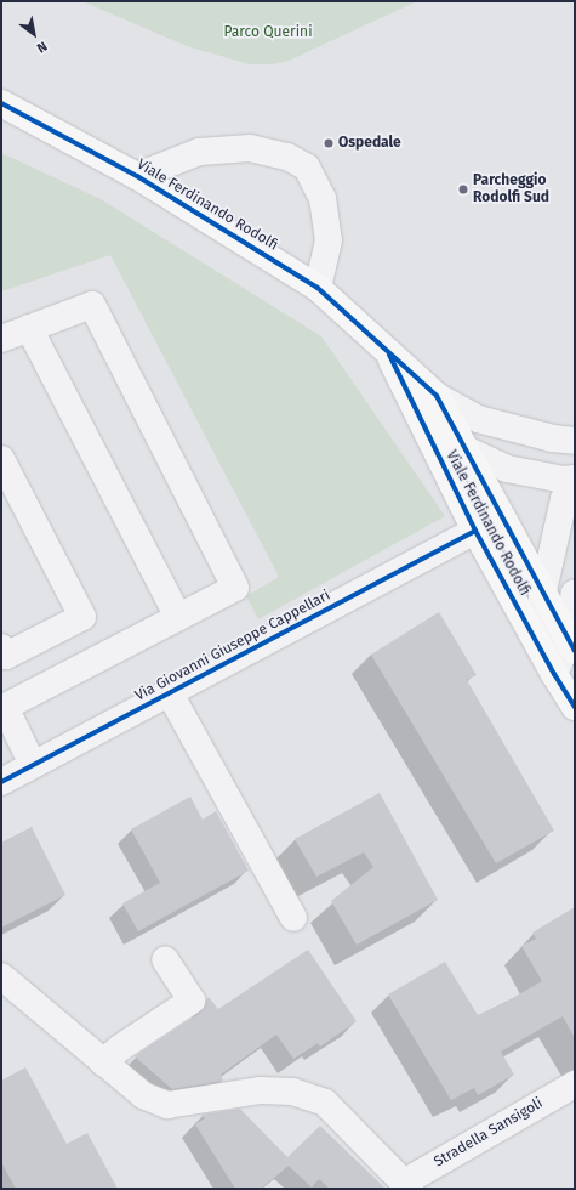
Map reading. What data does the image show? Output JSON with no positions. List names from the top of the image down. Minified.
{"streets":{"main road":["Viale Ferdinando Rodolfi"],"street":["Via Giovanni Giuseppe Cappellari","Stradella Sansigoli"]},"crossings":[["Viale Ferdinando Rodolfi","Via Giovanni Giuseppe Cappellari"]],"parks":["Parco Querini"],"places":["Ospedale","Parcheggio Rodolfi Sud"],"north":"bottom right"}
